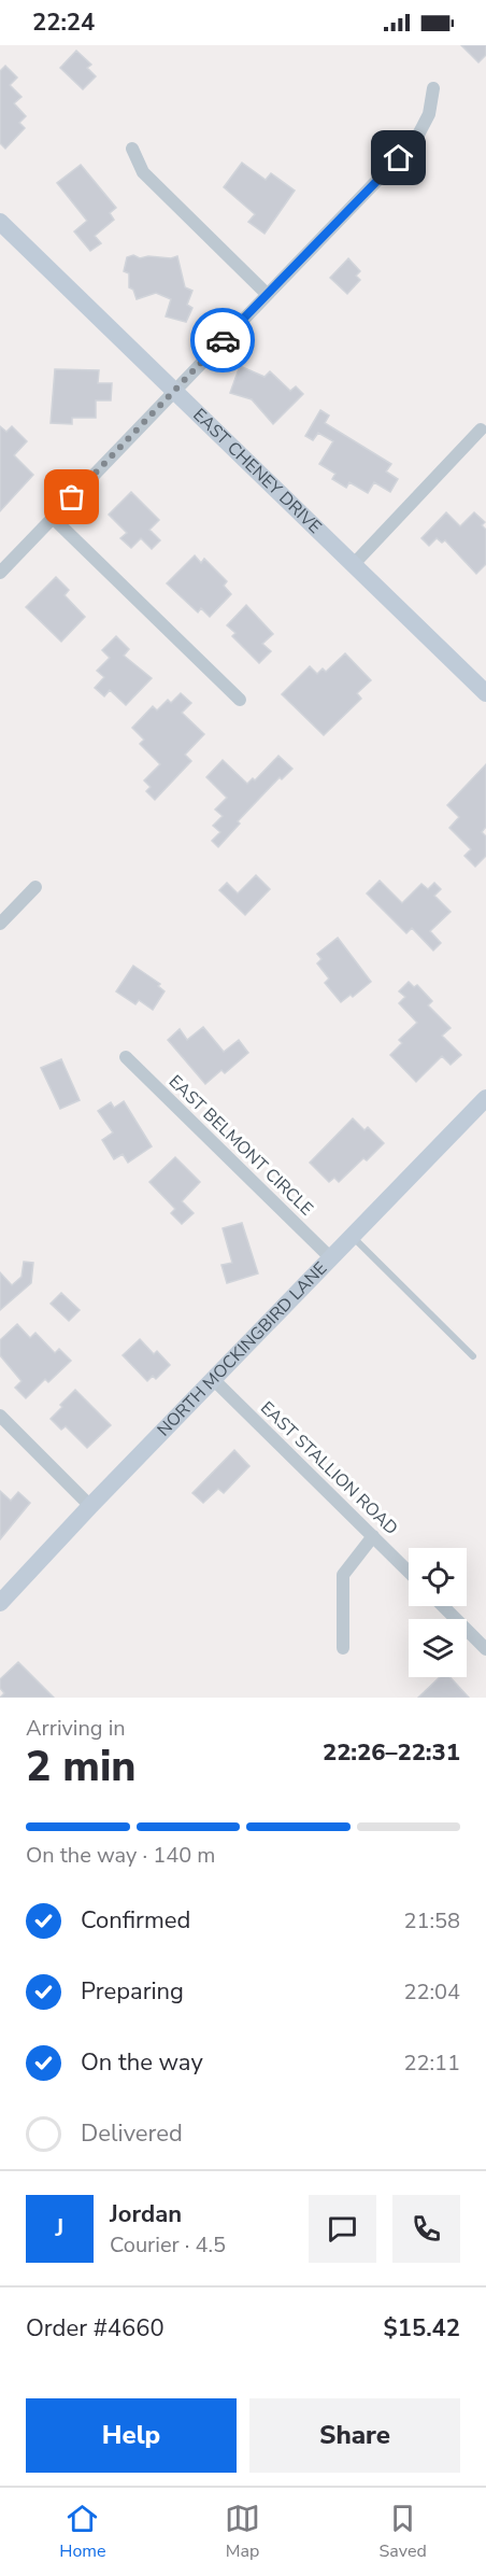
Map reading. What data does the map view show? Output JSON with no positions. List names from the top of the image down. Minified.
{"streets":{"street":["EAST CHENEY DRIVE","EAST BELMONT CIRCLE","NORTH MOCKINGBIRD LANE","EAST STALLION ROAD"]},"crossings":[["EAST BELMONT CIRCLE","NORTH MOCKINGBIRD LANE"],["NORTH MOCKINGBIRD LANE","EAST STALLION ROAD"]],"page":{"status":"22:24","heading":["2 min","Arriving in","22:26–22:31"],"panel":["Jordan","Courier · 4.5","Order #4660","$15.42"],"bar":"On the way · 140 m","list":[["Confirmed","21:58"],["Preparing","22:04"],["On the way","22:11"],"Delivered"],"round":"J","buttons":["Help","Share"],"tabs":["Home","Map","Saved"]}}
